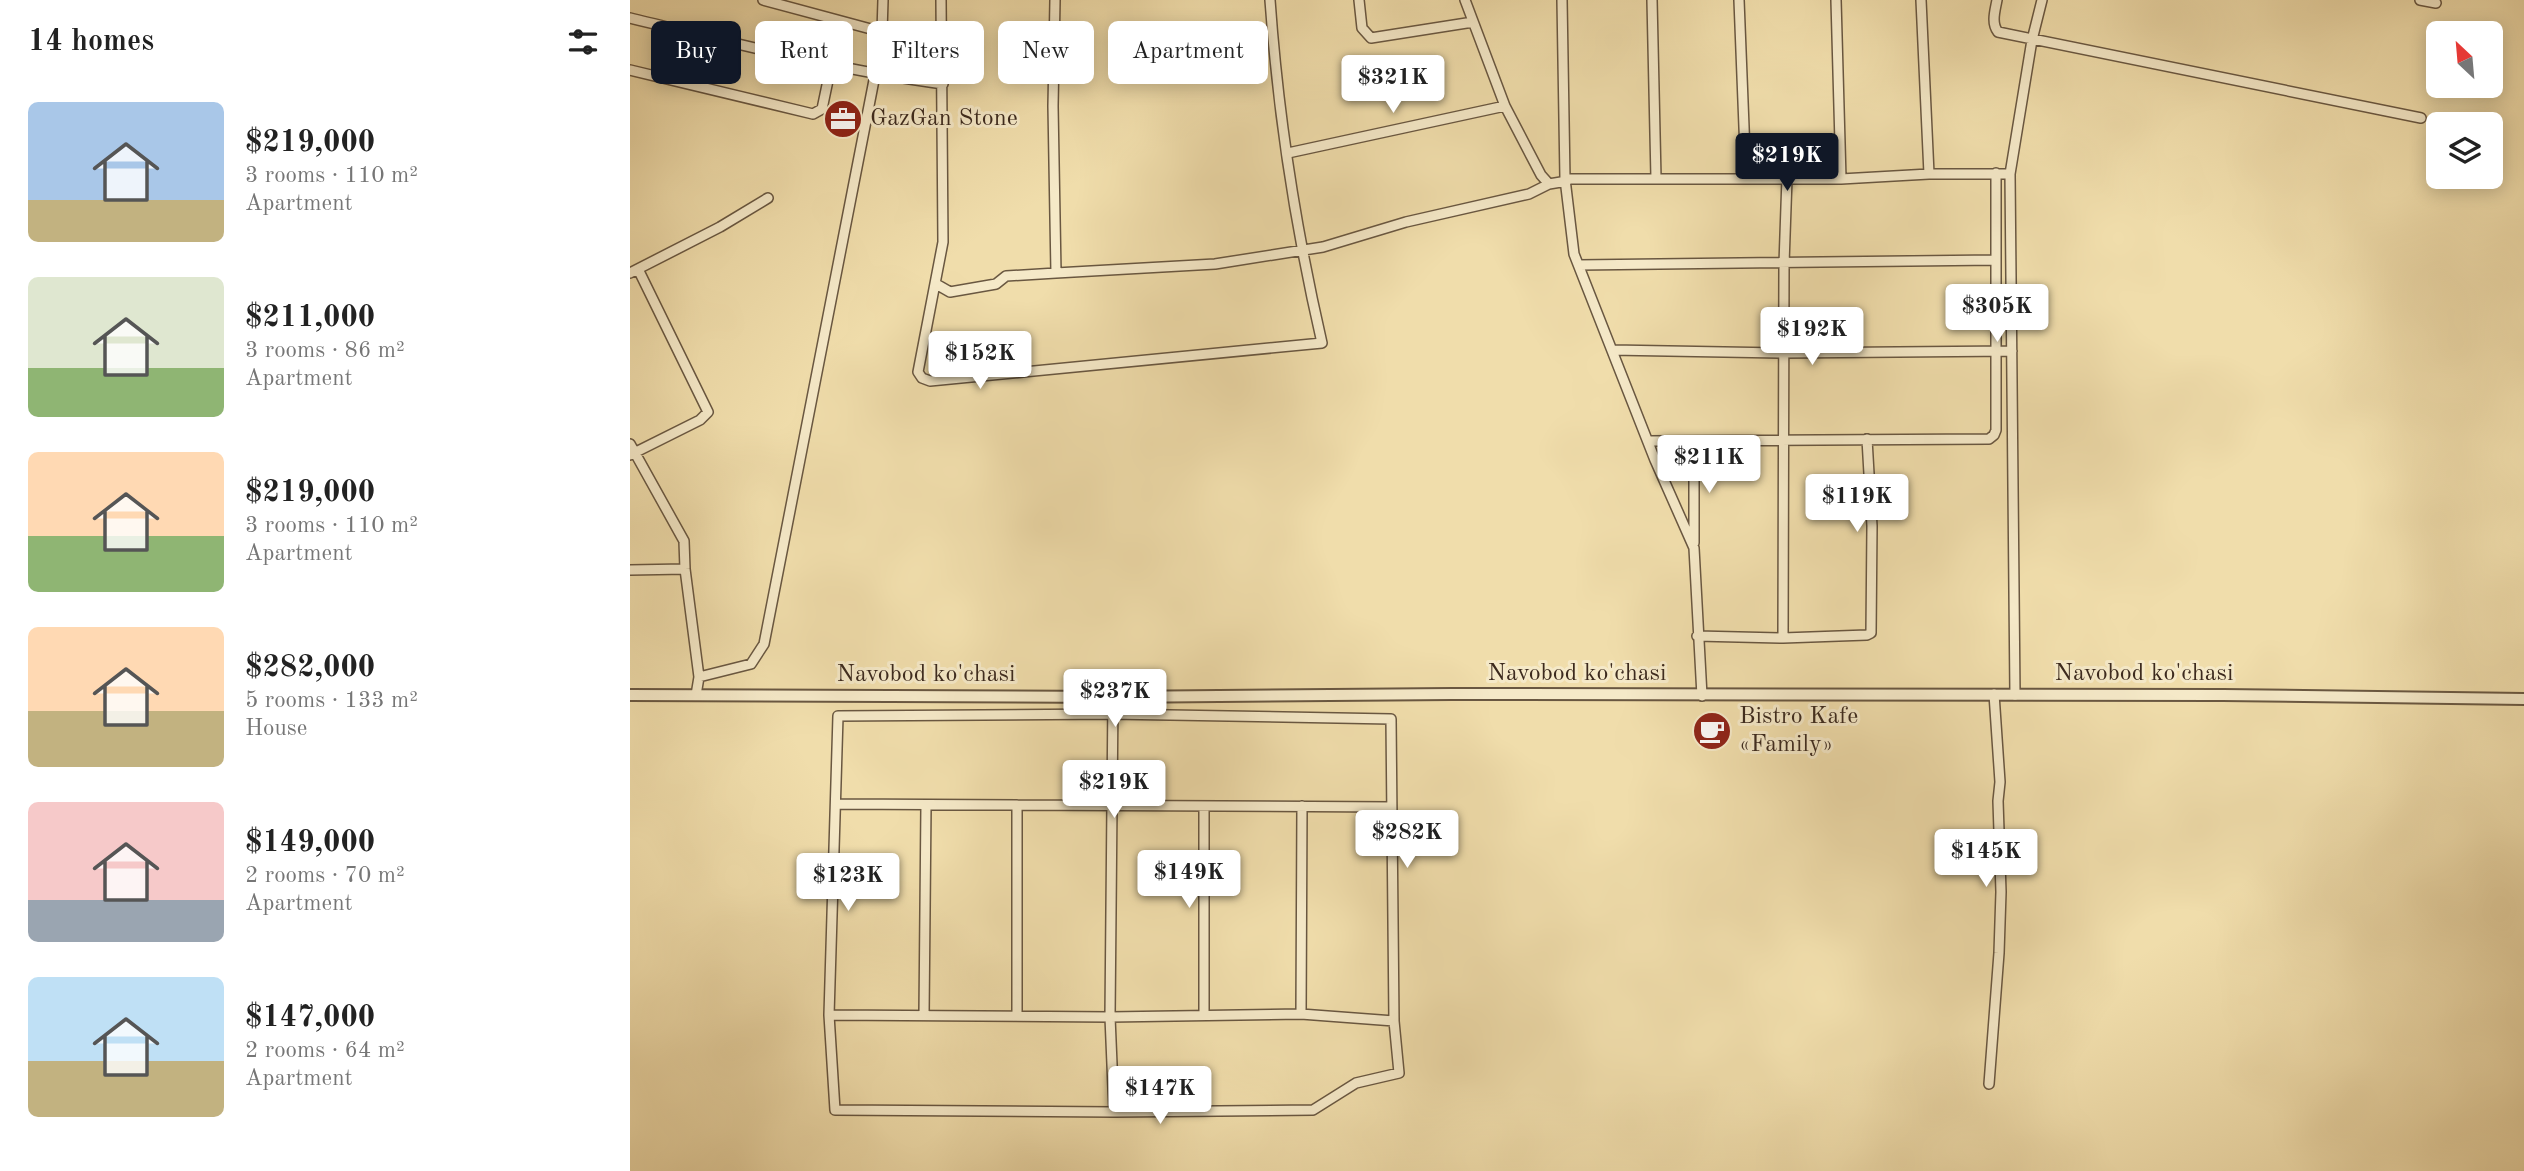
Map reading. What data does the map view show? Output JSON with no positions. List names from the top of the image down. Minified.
{"streets":{"street":["Navobod ko'chasi"]},"places":{"office":["GazGan Stone"],"cafe":["Bistro Kafe «Family»"]},"north":"top left","page":{"heading":"14 homes","chip":["Buy","Rent","Filters","New","Apartment"],"price":["$321K","$219K","$305K","$192K","$152K","$211K","$119K","$237K","$219K","$282K","$145K","$149K","$123K","$147K"],"list":[{"name":"$219,000","note":"3 rooms · 110 m² · Apartment"},{"name":"$211,000","note":"3 rooms · 86 m² · Apartment"},{"name":"$219,000","note":"3 rooms · 110 m² · Apartment"},{"name":"$282,000","note":"5 rooms · 133 m² · House"},{"name":"$149,000","note":"2 rooms · 70 m² · Apartment"},{"name":"$147,000","note":"2 rooms · 64 m² · Apartment"}]}}
